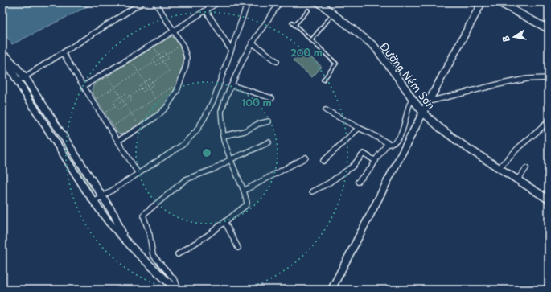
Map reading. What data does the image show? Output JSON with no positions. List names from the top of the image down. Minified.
{"streets":{"street":["Đường Ném Sơn"]},"north":"left","rings":["200 m","100 m"]}
